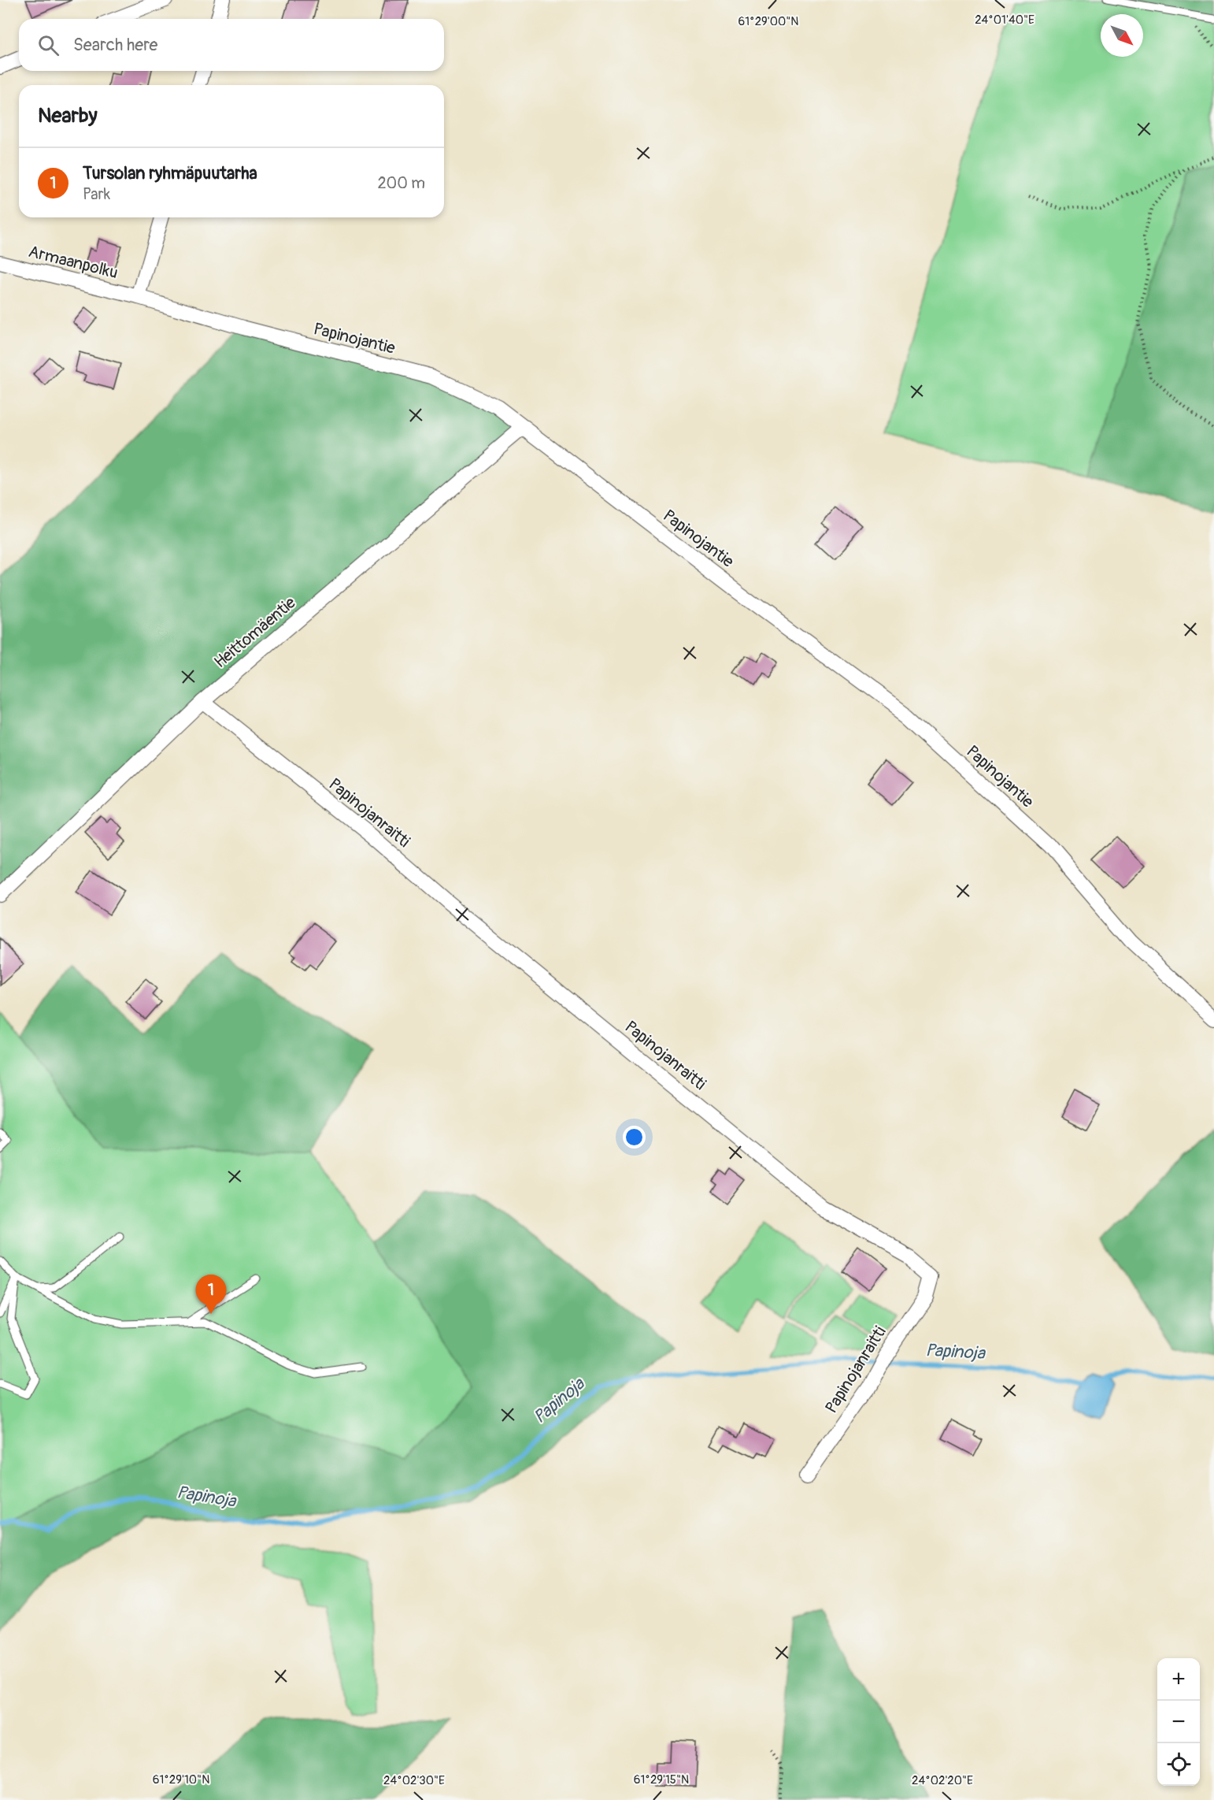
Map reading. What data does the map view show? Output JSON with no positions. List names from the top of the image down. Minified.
{"streets":{"street":["Armaanpolku","Papinojantie","Heittomäentie","Papinojanraitti"]},"crossings":[["Armaanpolku","Papinojantie"],["Papinojantie","Heittomäentie"],["Heittomäentie","Papinojanraitti"]],"water":["Papinoja"],"north":"bottom right","page":{"search":"Search here","heading":"Nearby","list":[{"mark":"1","name":"Tursolan ryhmäpuutarha","note":"Park","value":"200 m"}],"pins":"1","map_buttons":["+","−"]},"coordinates":["24°01'40\"E","61°29'00\"N","61°29'10\"N","61°29'15\"N","24°02'30\"E","24°02'20\"E"]}
